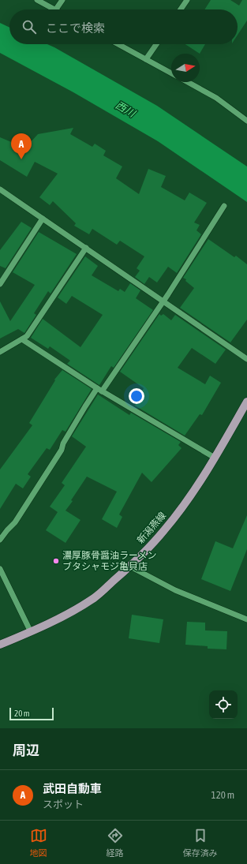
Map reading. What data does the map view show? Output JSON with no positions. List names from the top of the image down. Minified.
{"streets":{"main road":["新潟燕線"]},"water":["西川"],"places":["濃厚豚骨醤油ラーメン ブタシャモジ亀貝店"],"scale_bar":"20 m","north":"right","page":{"search":"ここで検索","pins":"A","scale":"20 m","heading":"周辺","list":[{"mark":"A","name":"武田自動車","note":"スポット","value":"120 m"}],"nav":["地図","経路","保存済み"]}}
